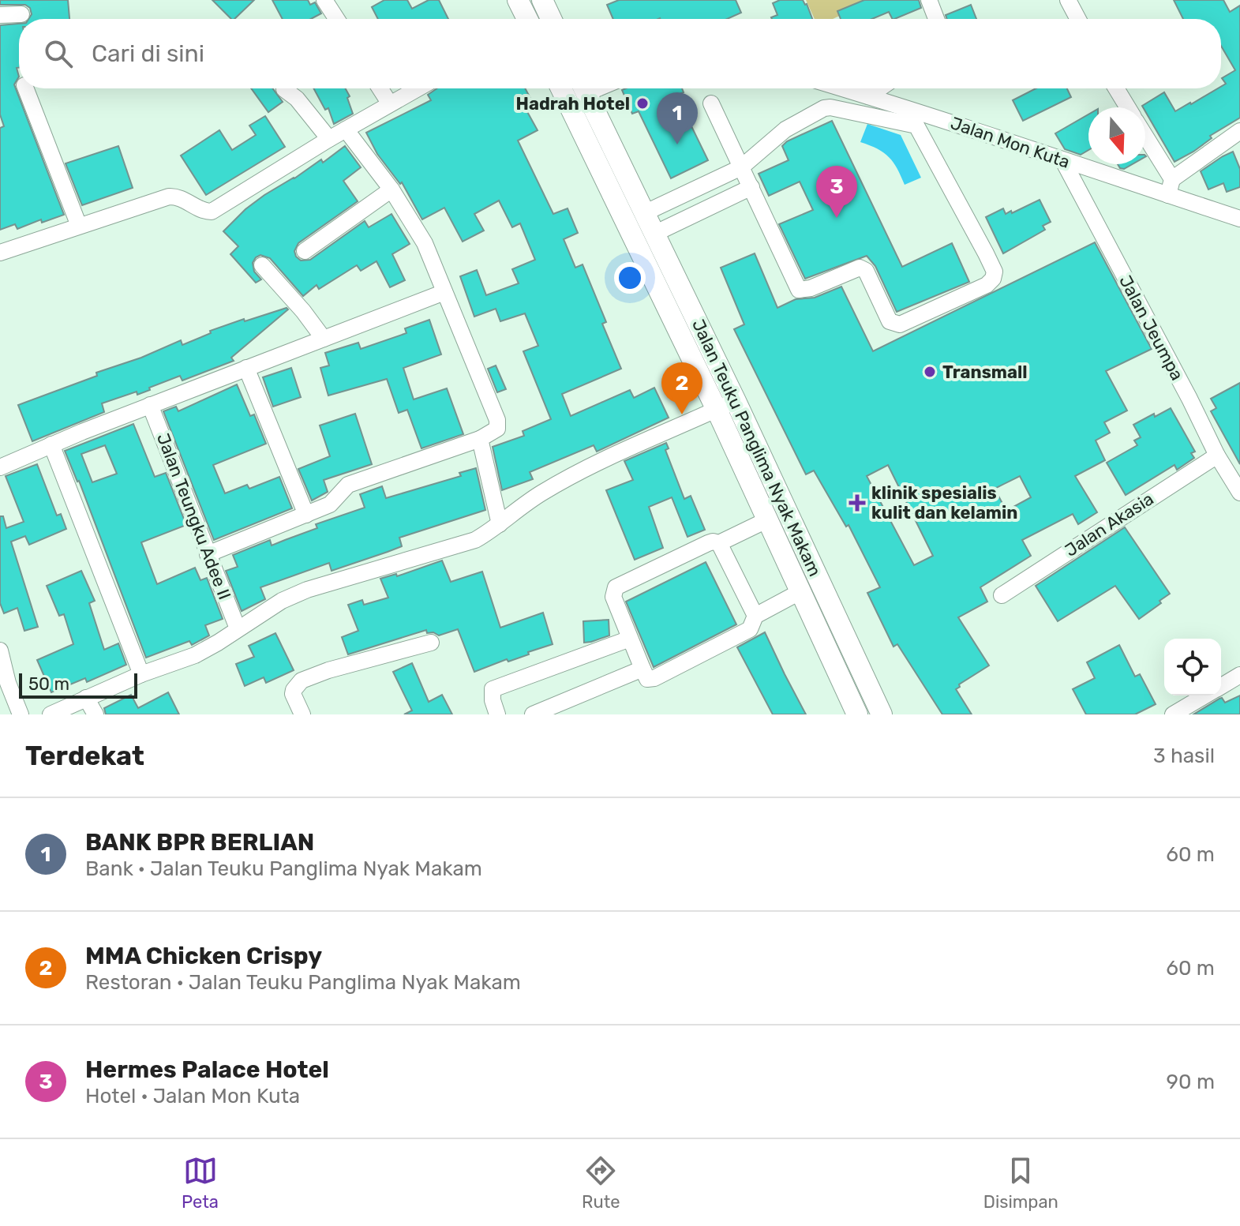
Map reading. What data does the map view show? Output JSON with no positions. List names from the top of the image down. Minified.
{"streets":{"main road":["Jalan Teuku Panglima Nyak Makam"],"street":["Jalan Mon Kuta","Jalan Jeumpa","Jalan Teungku Adee II","Jalan Akasia"]},"crossings":[["Jalan Mon Kuta","Jalan Jeumpa"],["Jalan Jeumpa","Jalan Akasia"]],"places":{"other":["Hadrah Hotel","Transmall"],"health":["klinik spesialis kulit dan kelamin"]},"scale_bar":"50 m","north":"bottom","page":{"search":"Cari di sini","pins":["1","3","2"],"scale":"50 m","heading":["Terdekat","3 hasil"],"list":[{"mark":"1","name":"BANK BPR BERLIAN","note":"Bank · Jalan Teuku Panglima Nyak Makam","value":"60 m"},{"mark":"2","name":"MMA Chicken Crispy","note":"Restoran · Jalan Teuku Panglima Nyak Makam","value":"60 m"},{"mark":"3","name":"Hermes Palace Hotel","note":"Hotel · Jalan Mon Kuta","value":"90 m"}],"nav":["Peta","Rute","Disimpan"]}}
